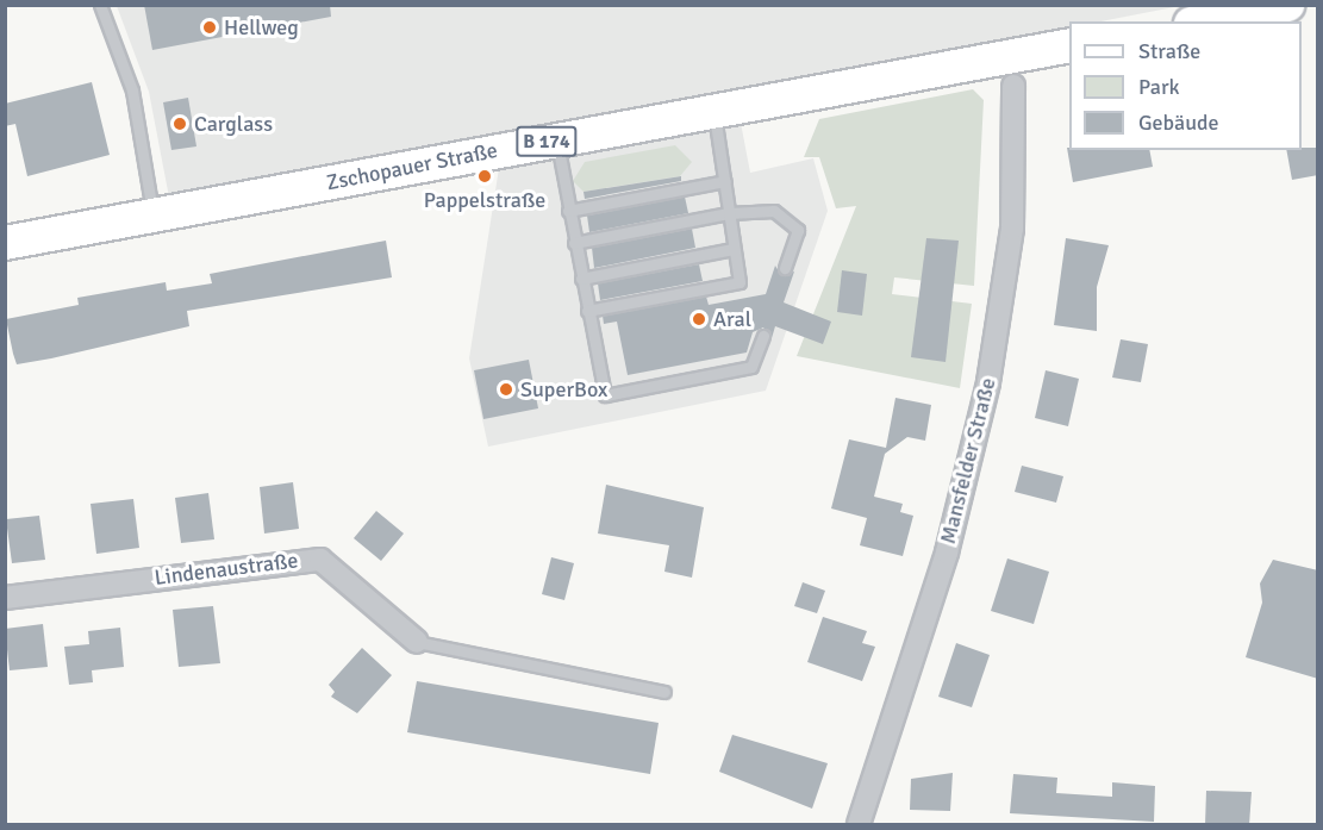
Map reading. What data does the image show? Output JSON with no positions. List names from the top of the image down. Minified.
{"streets":{"main road":["B 174","Zschopauer Straße"],"street":["Mansfelder Straße","Lindenaustraße"]},"places":["Hellweg","Carglass","Pappelstraße","Aral","SuperBox"],"legend":["Straße","Park","Gebäude"]}
